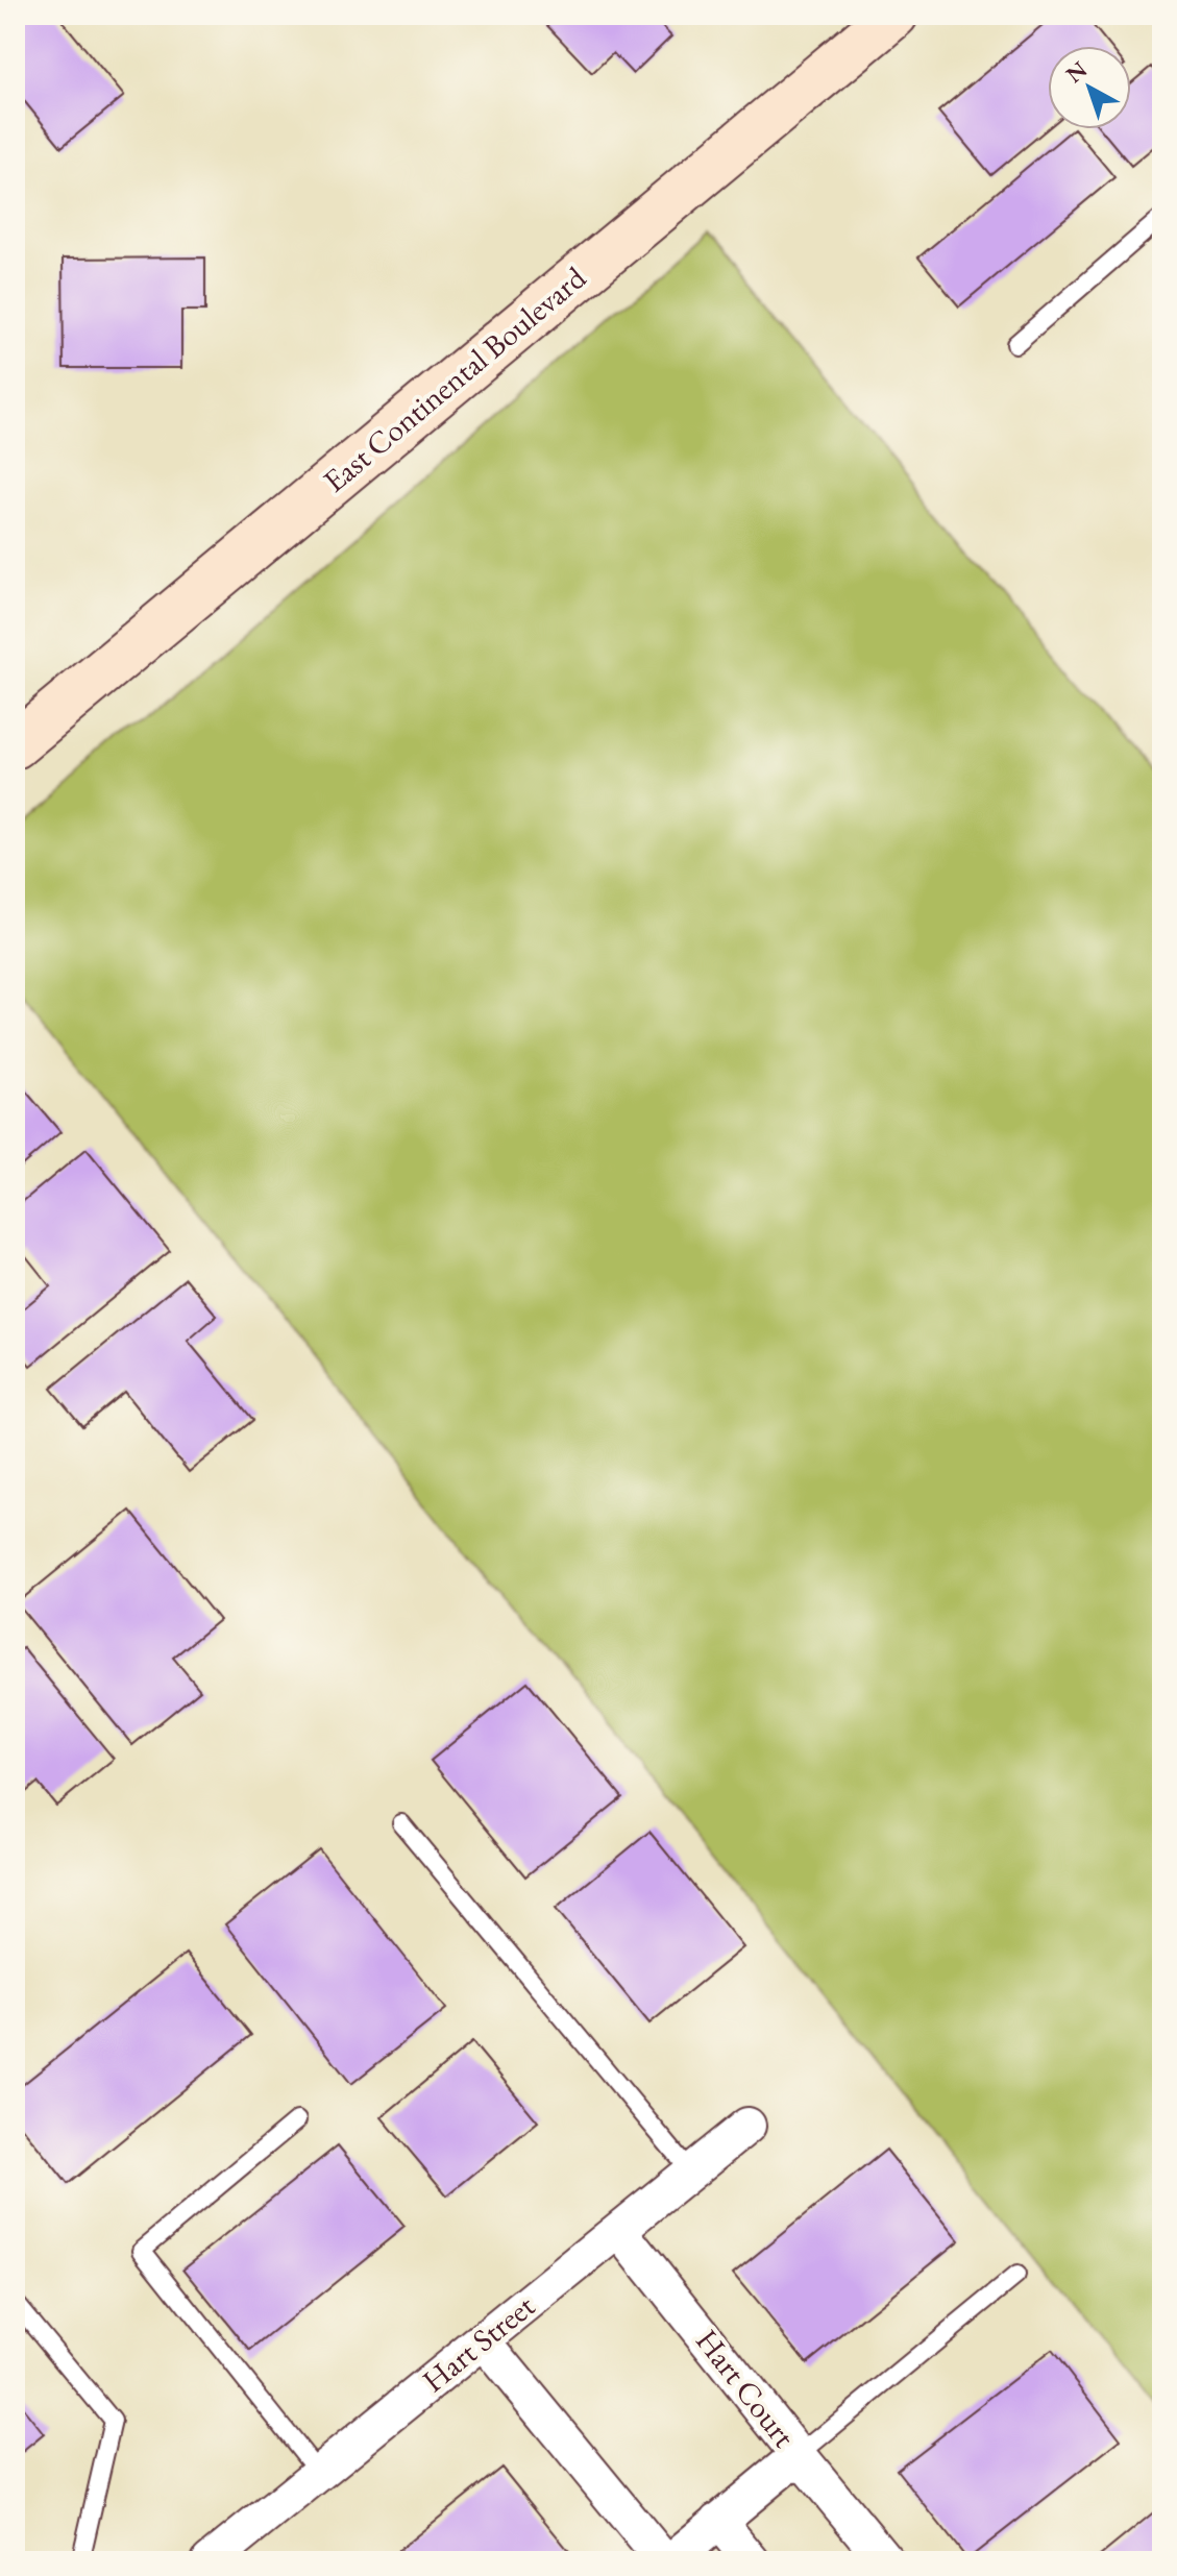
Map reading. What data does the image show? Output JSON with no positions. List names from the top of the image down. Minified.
{"streets":{"main road":["East Continental Boulevard"],"street":["Hart Street","Hart Court"]},"crossings":[["Hart Street","Hart Court"]],"north":"top left"}
